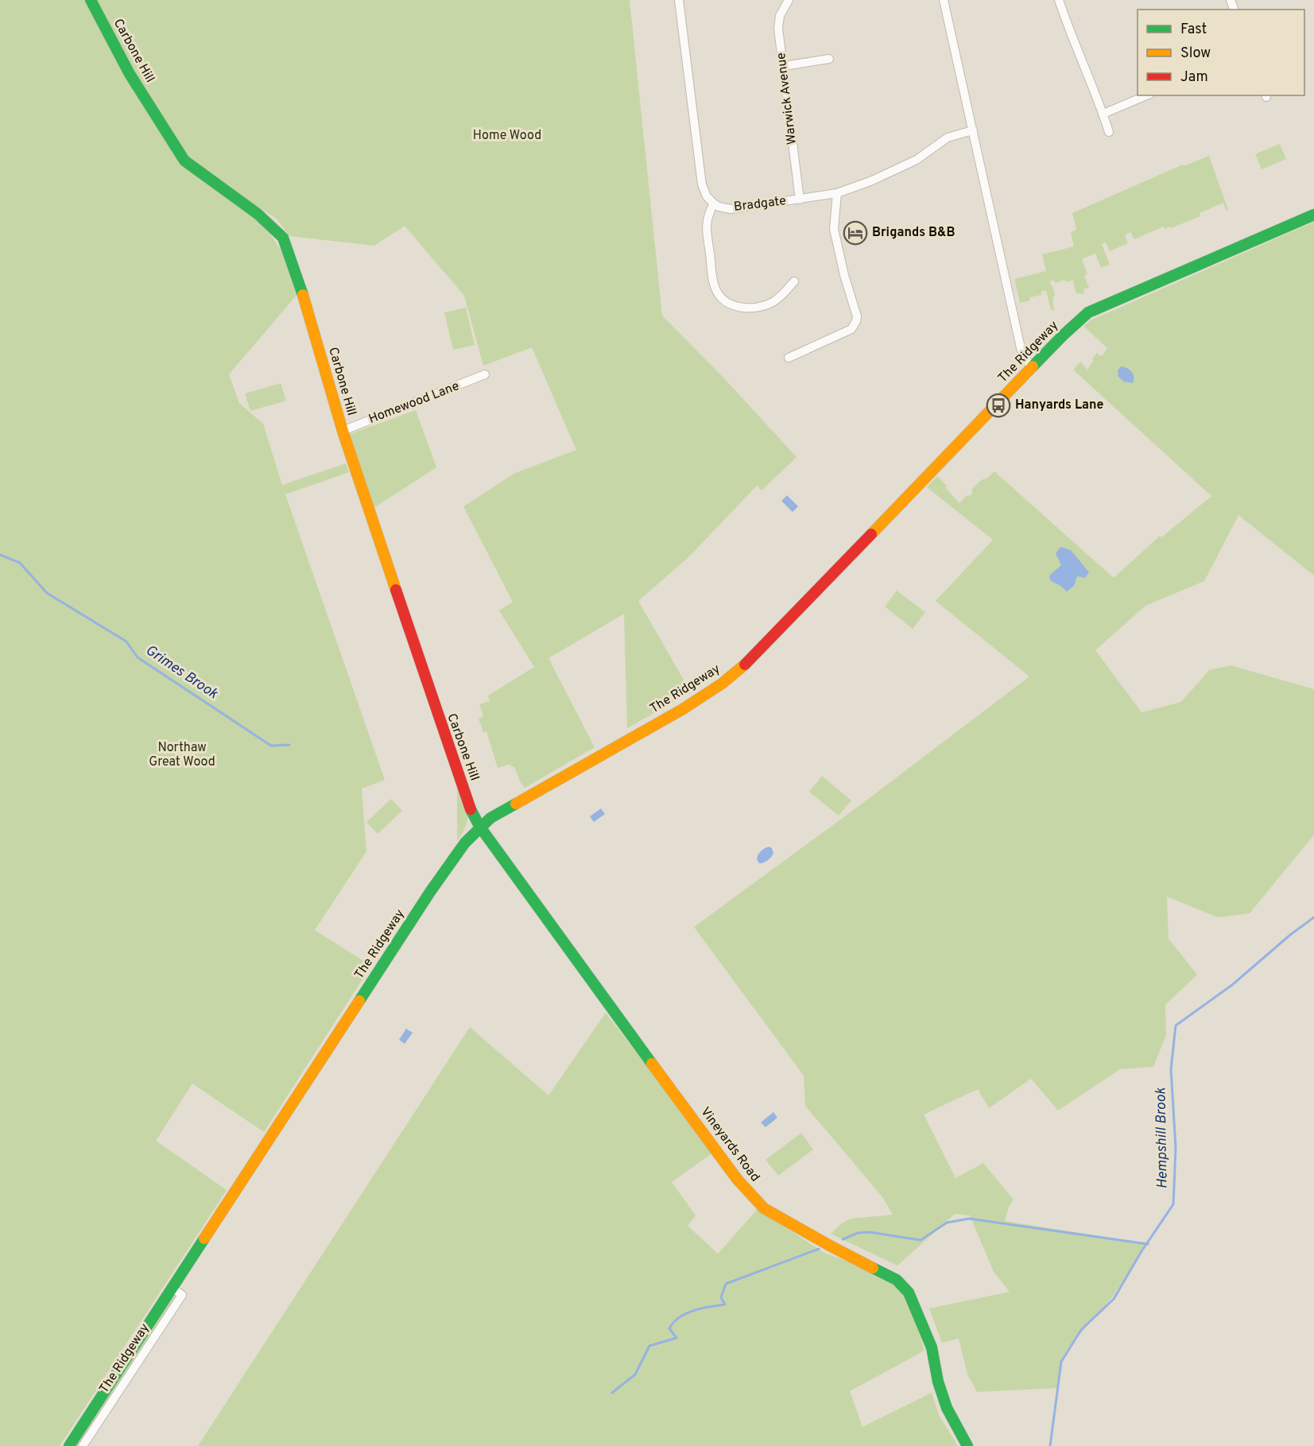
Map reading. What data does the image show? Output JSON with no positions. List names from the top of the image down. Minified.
{"streets":{"street":["Carbone Hill","Warwick Avenue","Bradgate","The Ridgeway","Homewood Lane","Vineyards Road"]},"crossings":[["Carbone Hill","The Ridgeway"],["Carbone Hill","Homewood Lane"],["Carbone Hill","Vineyards Road"],["Warwick Avenue","Bradgate"],["The Ridgeway","Vineyards Road"]],"water":["Grimes Brook","Hempshill Brook"],"parks":["Home Wood","Northaw Great Wood"],"places":{"hotel":["Brigands B&B"],"bus stop":["Hanyards Lane"]},"legend":["Fast","Slow","Jam"]}
